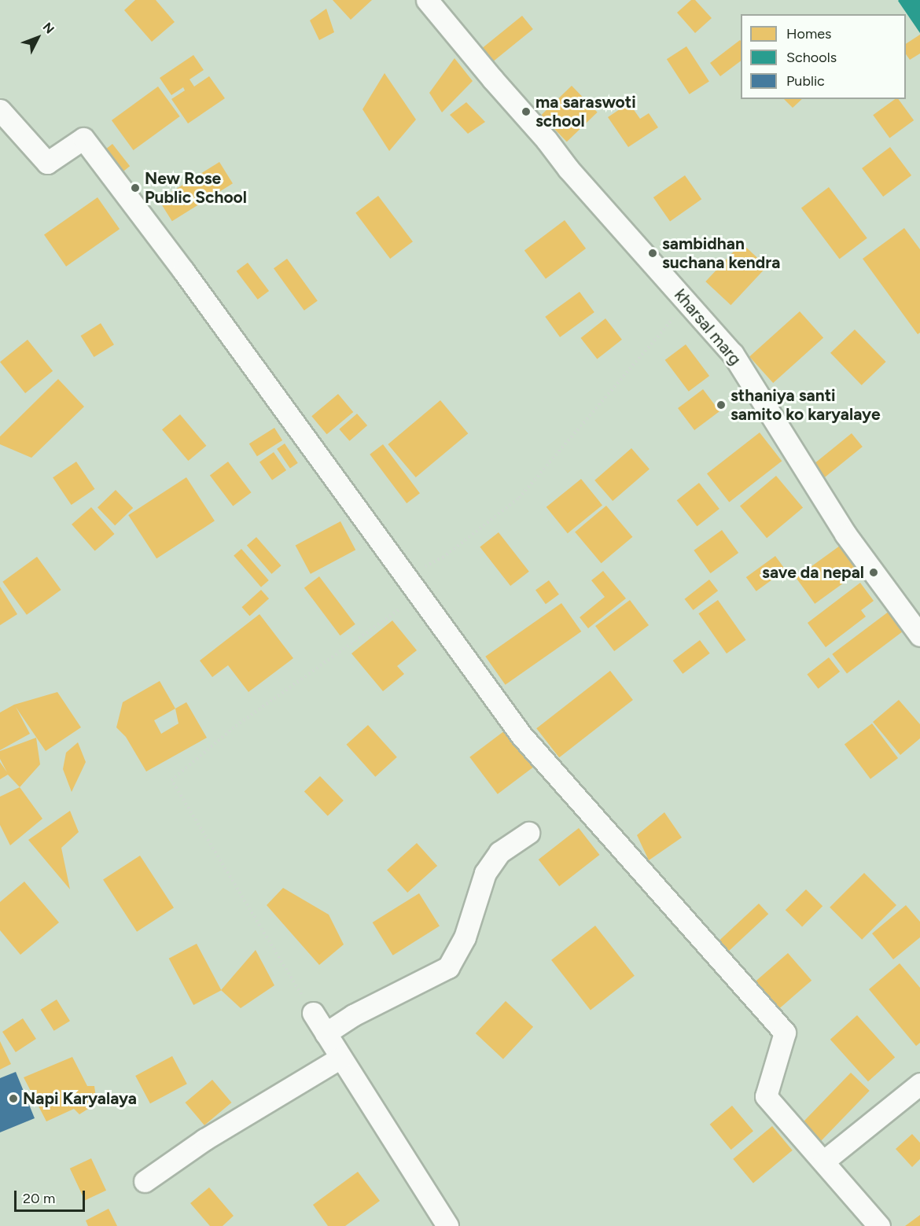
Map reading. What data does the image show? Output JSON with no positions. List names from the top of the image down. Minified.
{"streets":{"street":["kharsal marg"]},"places":["ma saraswoti school","New Rose Public School","sambidhan suchana kendra","sthaniya santi samito ko karyalaye","save da nepal","Napi Karyalaya"],"legend":["Homes","Schools","Public"],"scale_bar":"20 m","north":"top right"}
